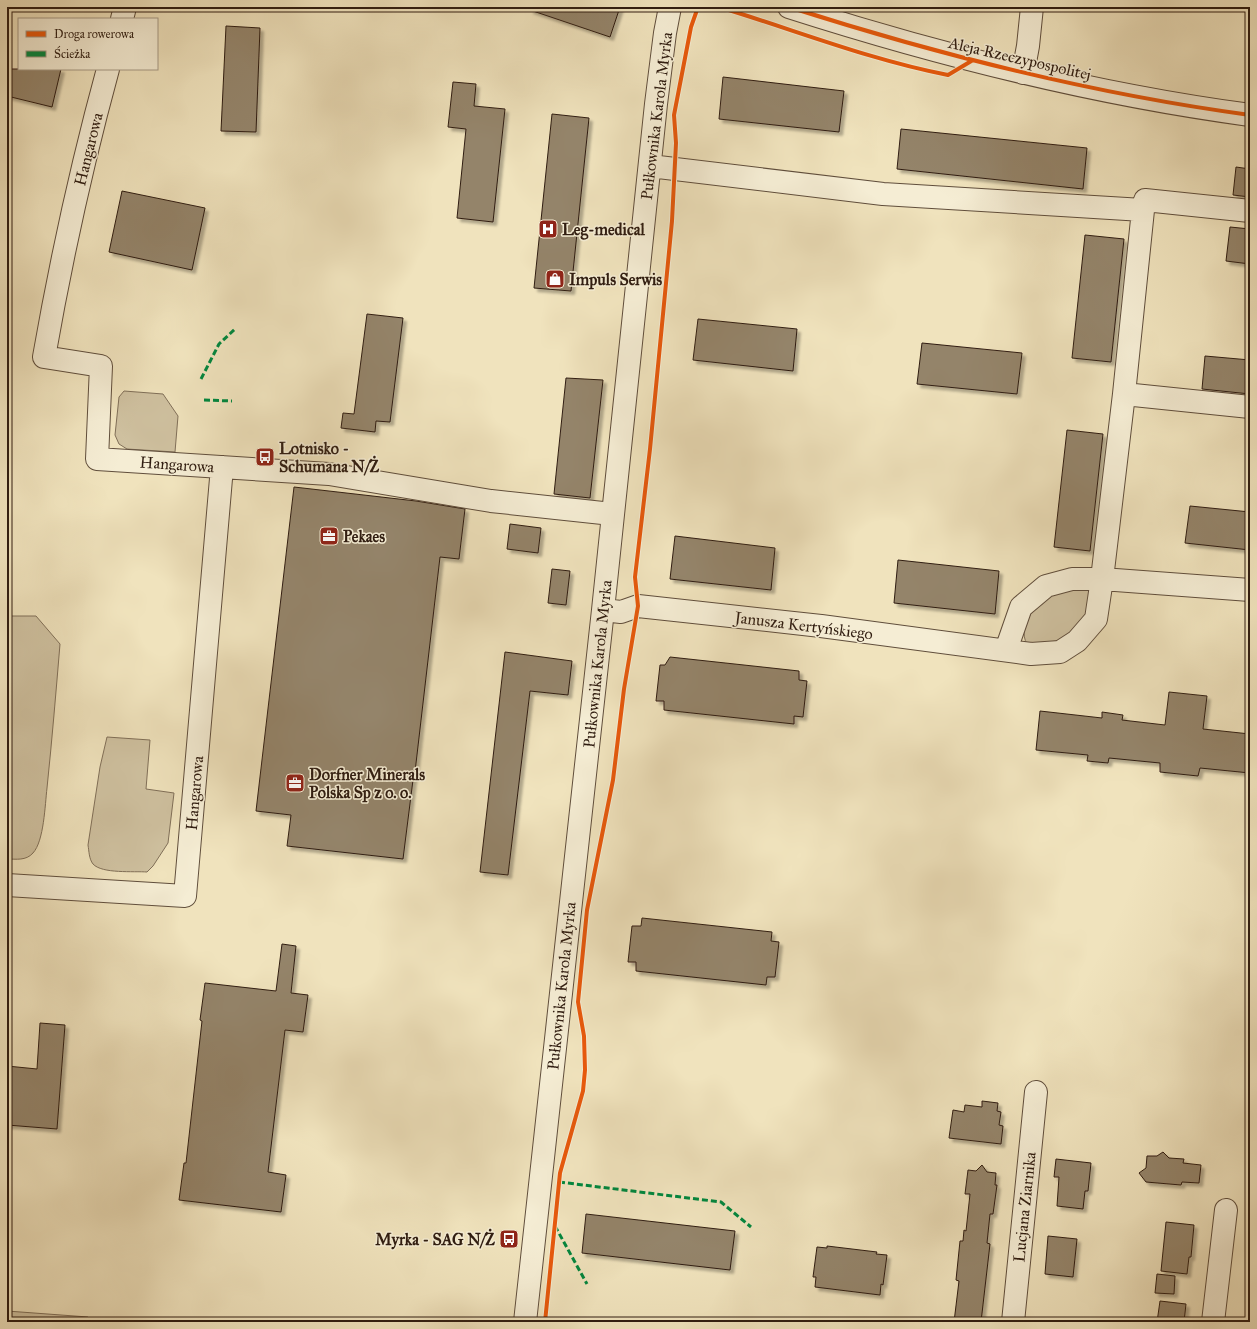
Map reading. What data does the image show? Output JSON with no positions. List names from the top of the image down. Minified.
{"streets":{"street":["Aleja Rzeczypospolitej","Pułkownika Karola Myrka","Hangarowa","Janusza Kertyńskiego","Lucjana Ziarnika"]},"crossings":[["Pułkownika Karola Myrka","Janusza Kertyńskiego"]],"places":{"hospital":["Leg-medical"],"shop":["Impuls Serwis"],"bus stop":["Lotnisko - Schumana N/Ż","Myrka - SAG N/Ż"],"office":["Pekaes","Dorfner Minerals Polska Sp z o. o."]},"legend":["Droga rowerowa","Ścieżka"]}
